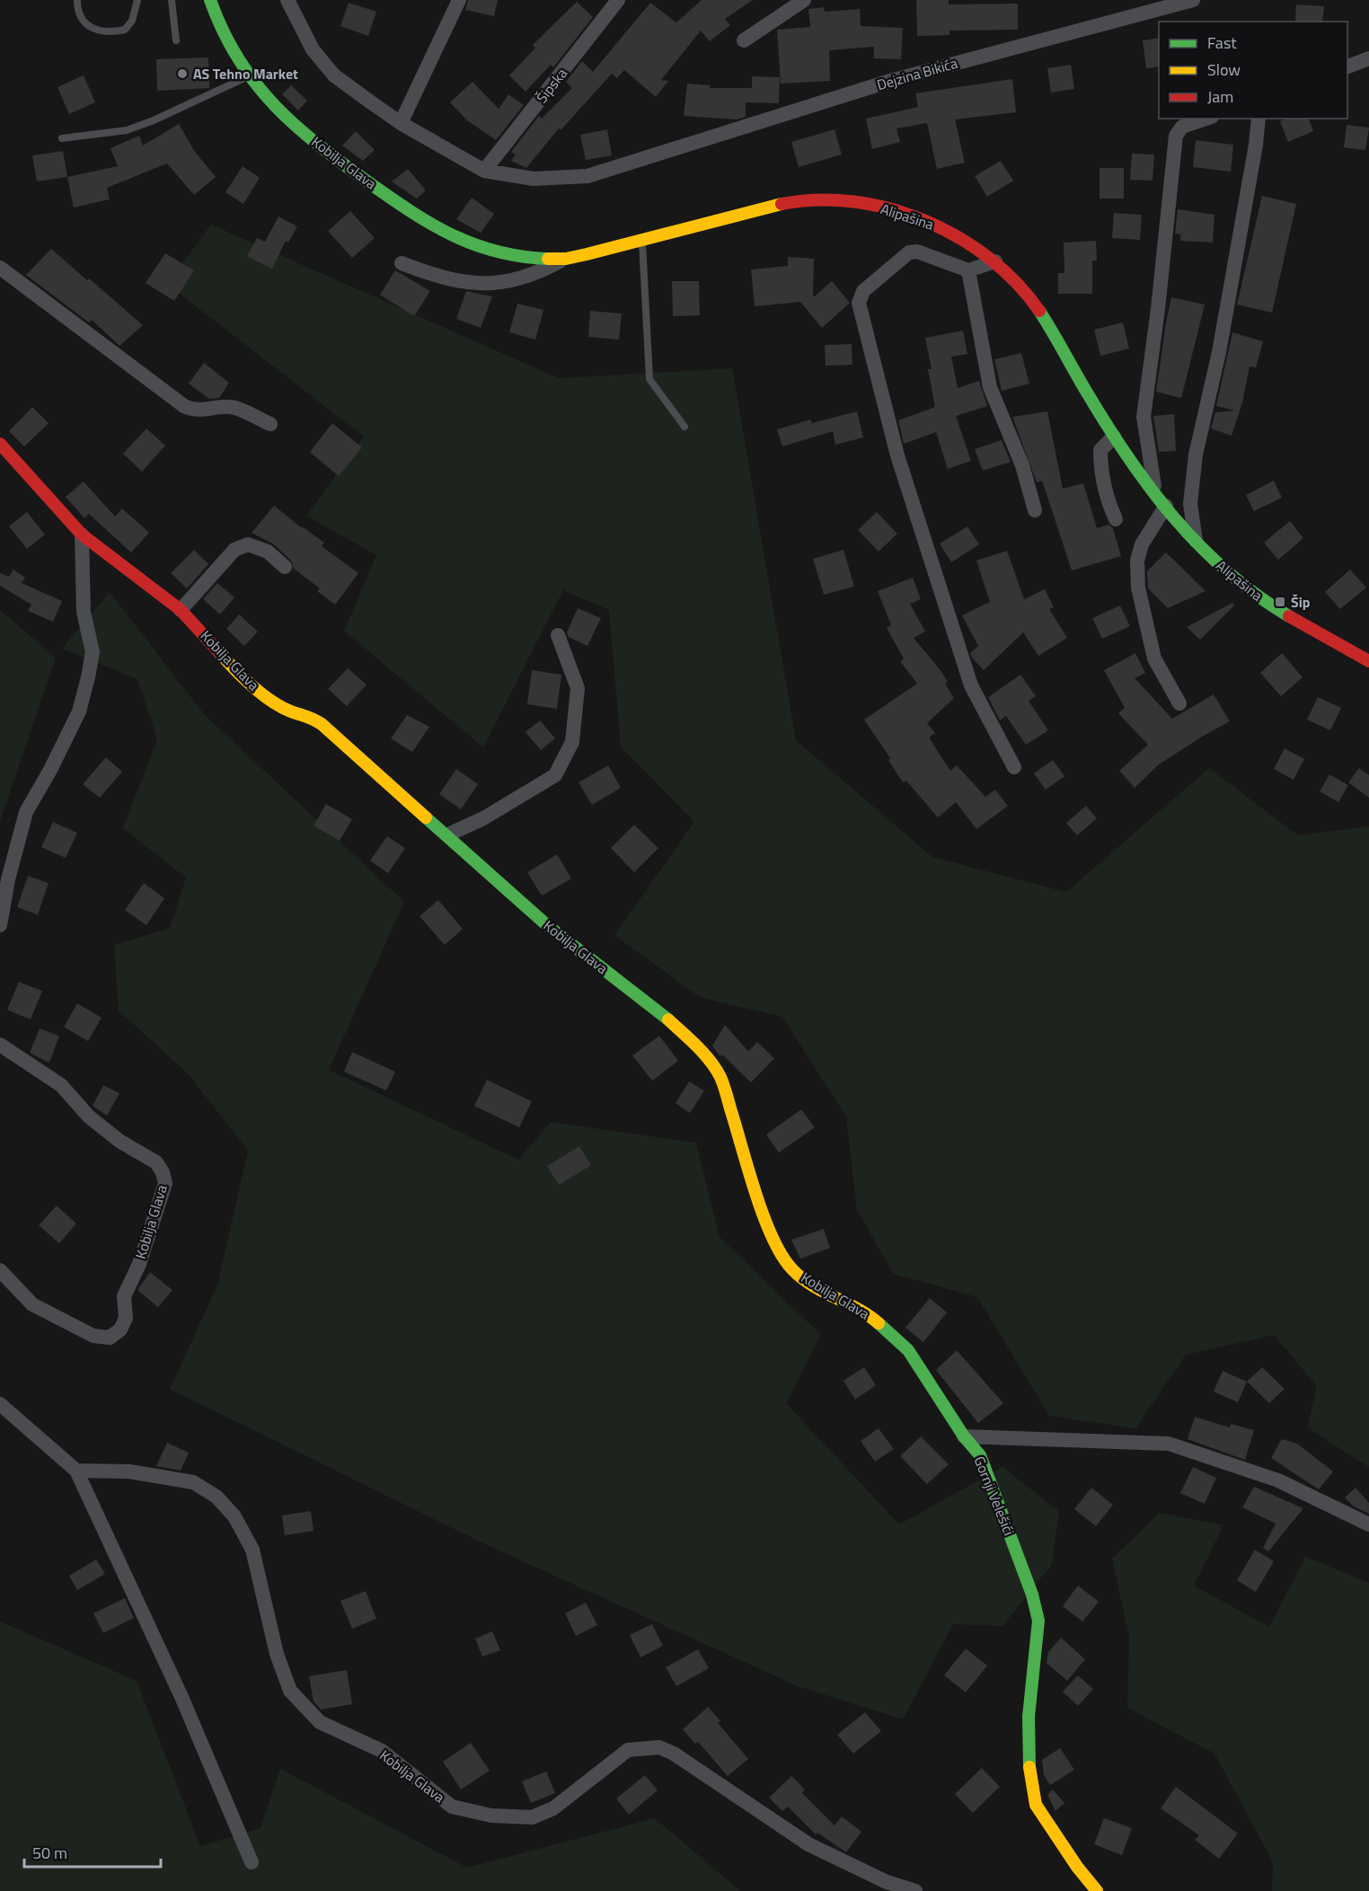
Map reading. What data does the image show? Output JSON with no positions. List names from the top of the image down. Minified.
{"streets":{"street":["Dejzina Bikića","Šipska","Kobilja Glava","Alipašina","Gornji Velešići"]},"crossings":[["Dejzina Bikića","Šipska"],["Kobilja Glava","Alipašina"],["Kobilja Glava","Gornji Velešići"]],"places":{"other":["AS Tehno Market"],"transit":["Šip"]},"legend":["Fast","Slow","Jam"],"scale_bar":"50 m"}
